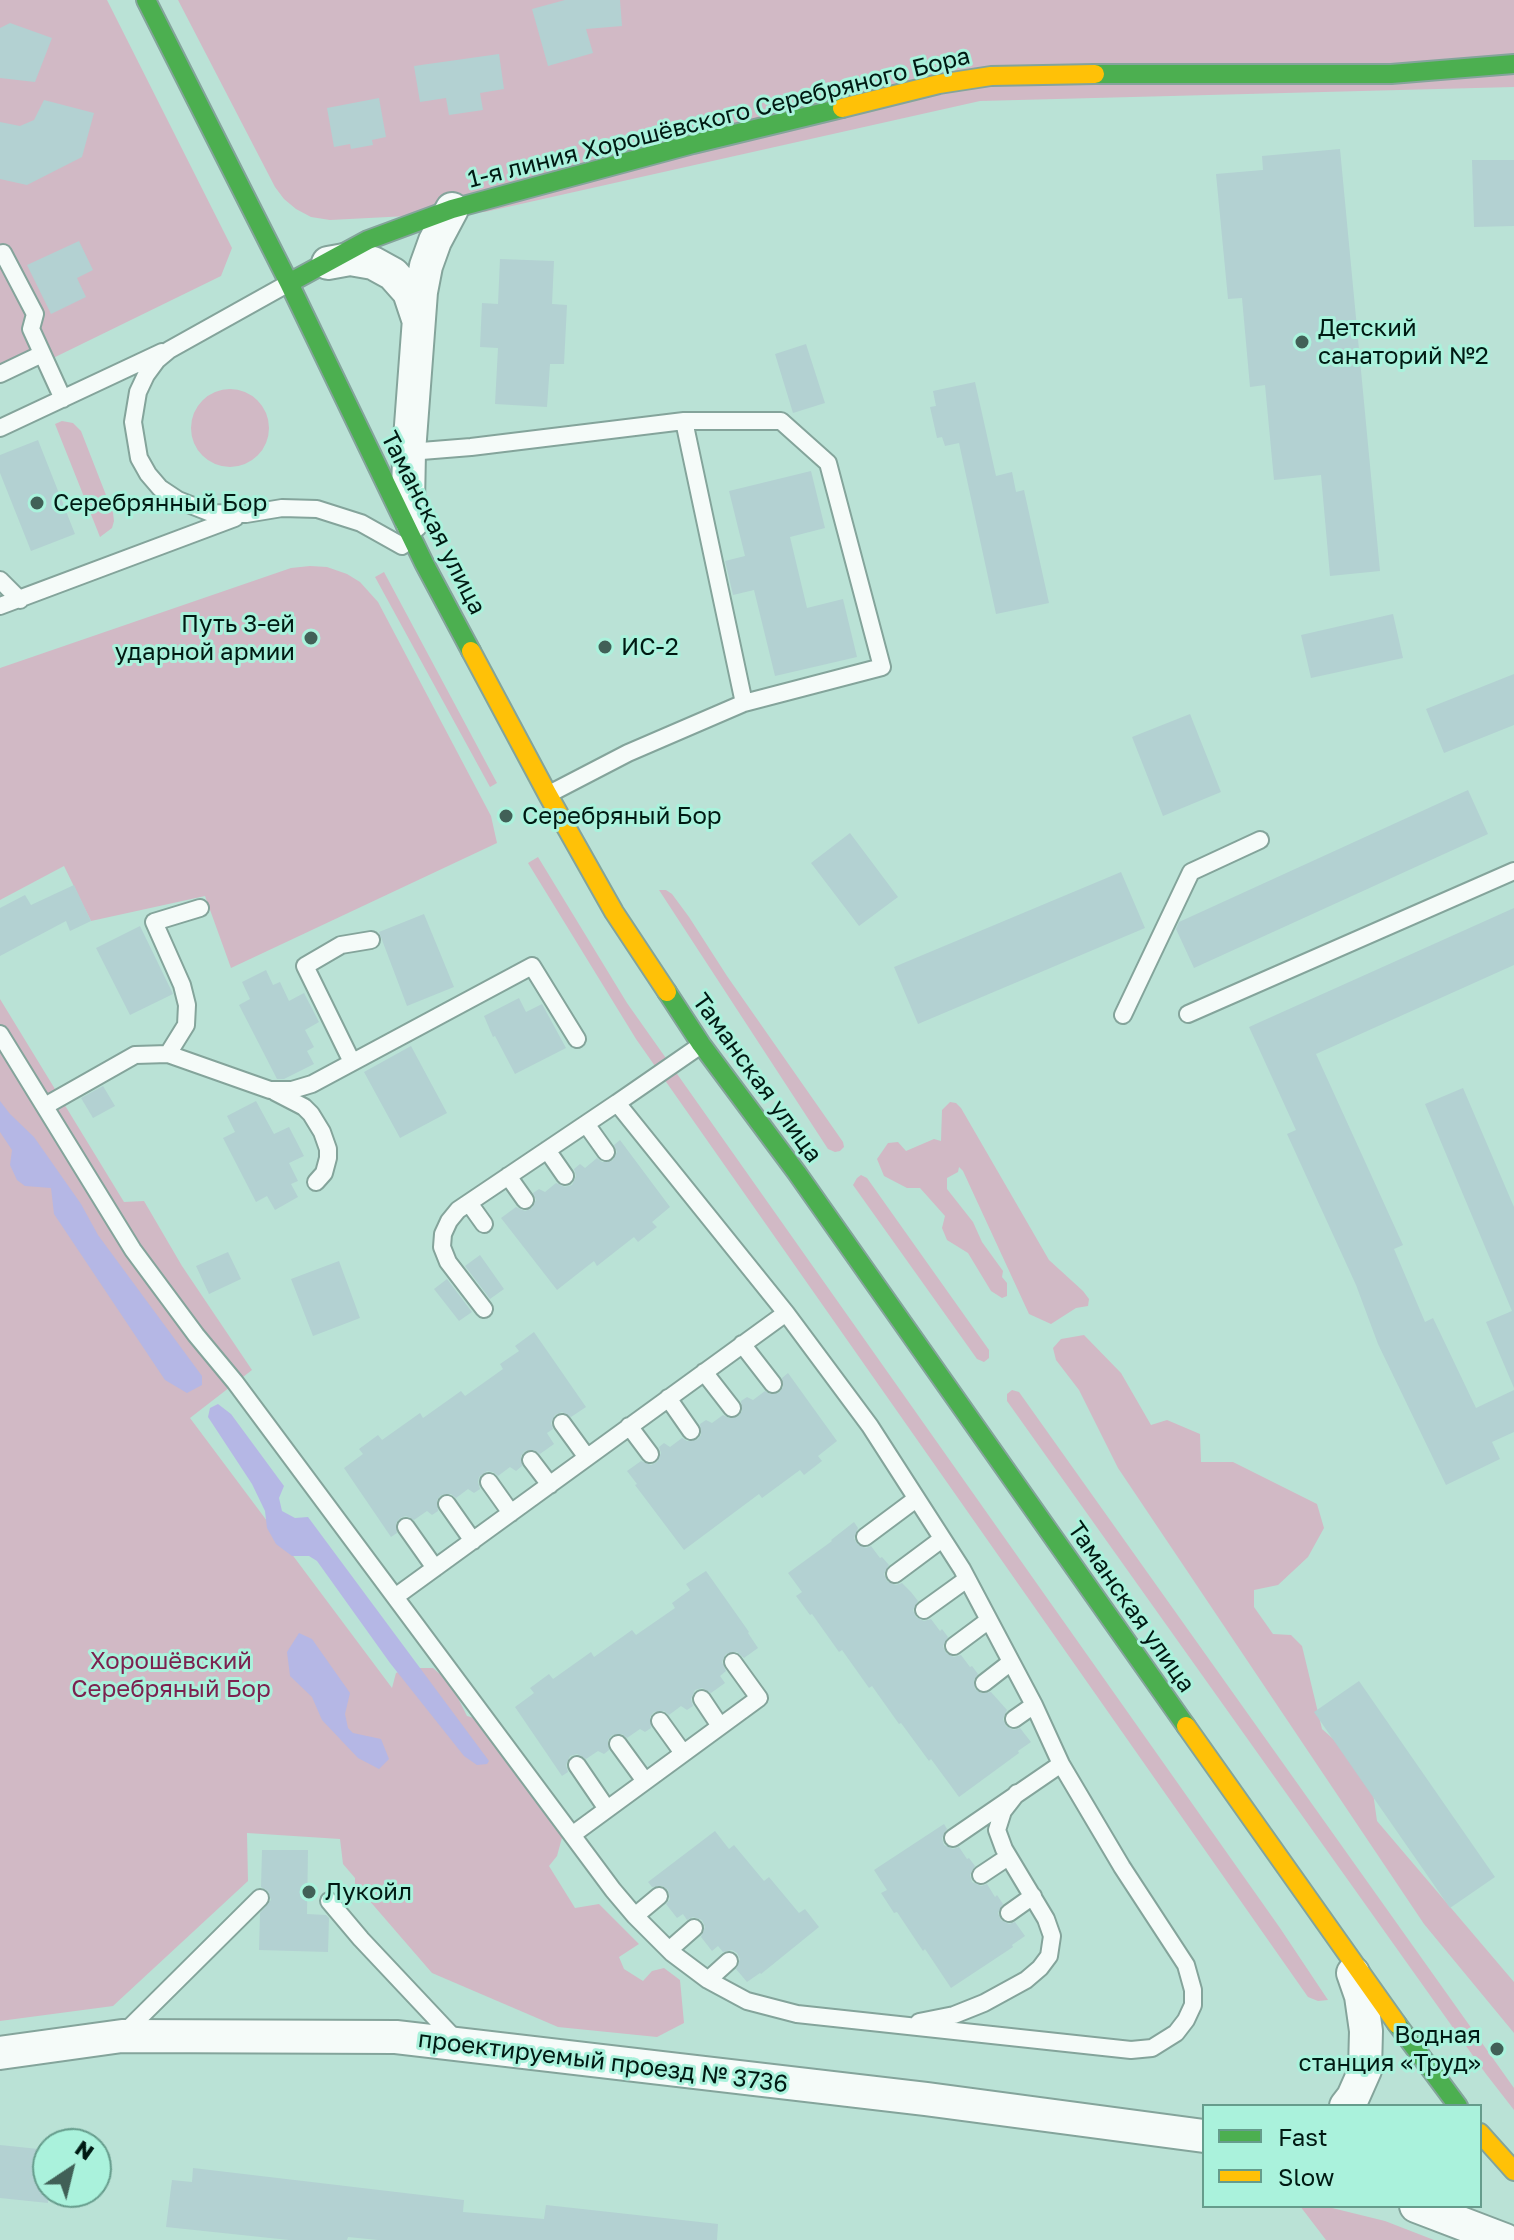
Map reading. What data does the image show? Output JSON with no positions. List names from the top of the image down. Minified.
{"streets":{"street":["1-я линия Хорошёвского Серебряного Бора","Таманская улица","проектируемый проезд № 3736"]},"crossings":[["1-я линия Хорошёвского Серебряного Бора","Таманская улица"]],"parks":["Хорошёвский Серебряный Бор"],"places":["Детский санаторий №2","Серебрянный Бор","Путь 3-ей ударной армии","ИС-2","Серебряный Бор","Лукойл","Водная станция «Труд»"],"legend":["Fast","Slow"],"north":"top right"}
